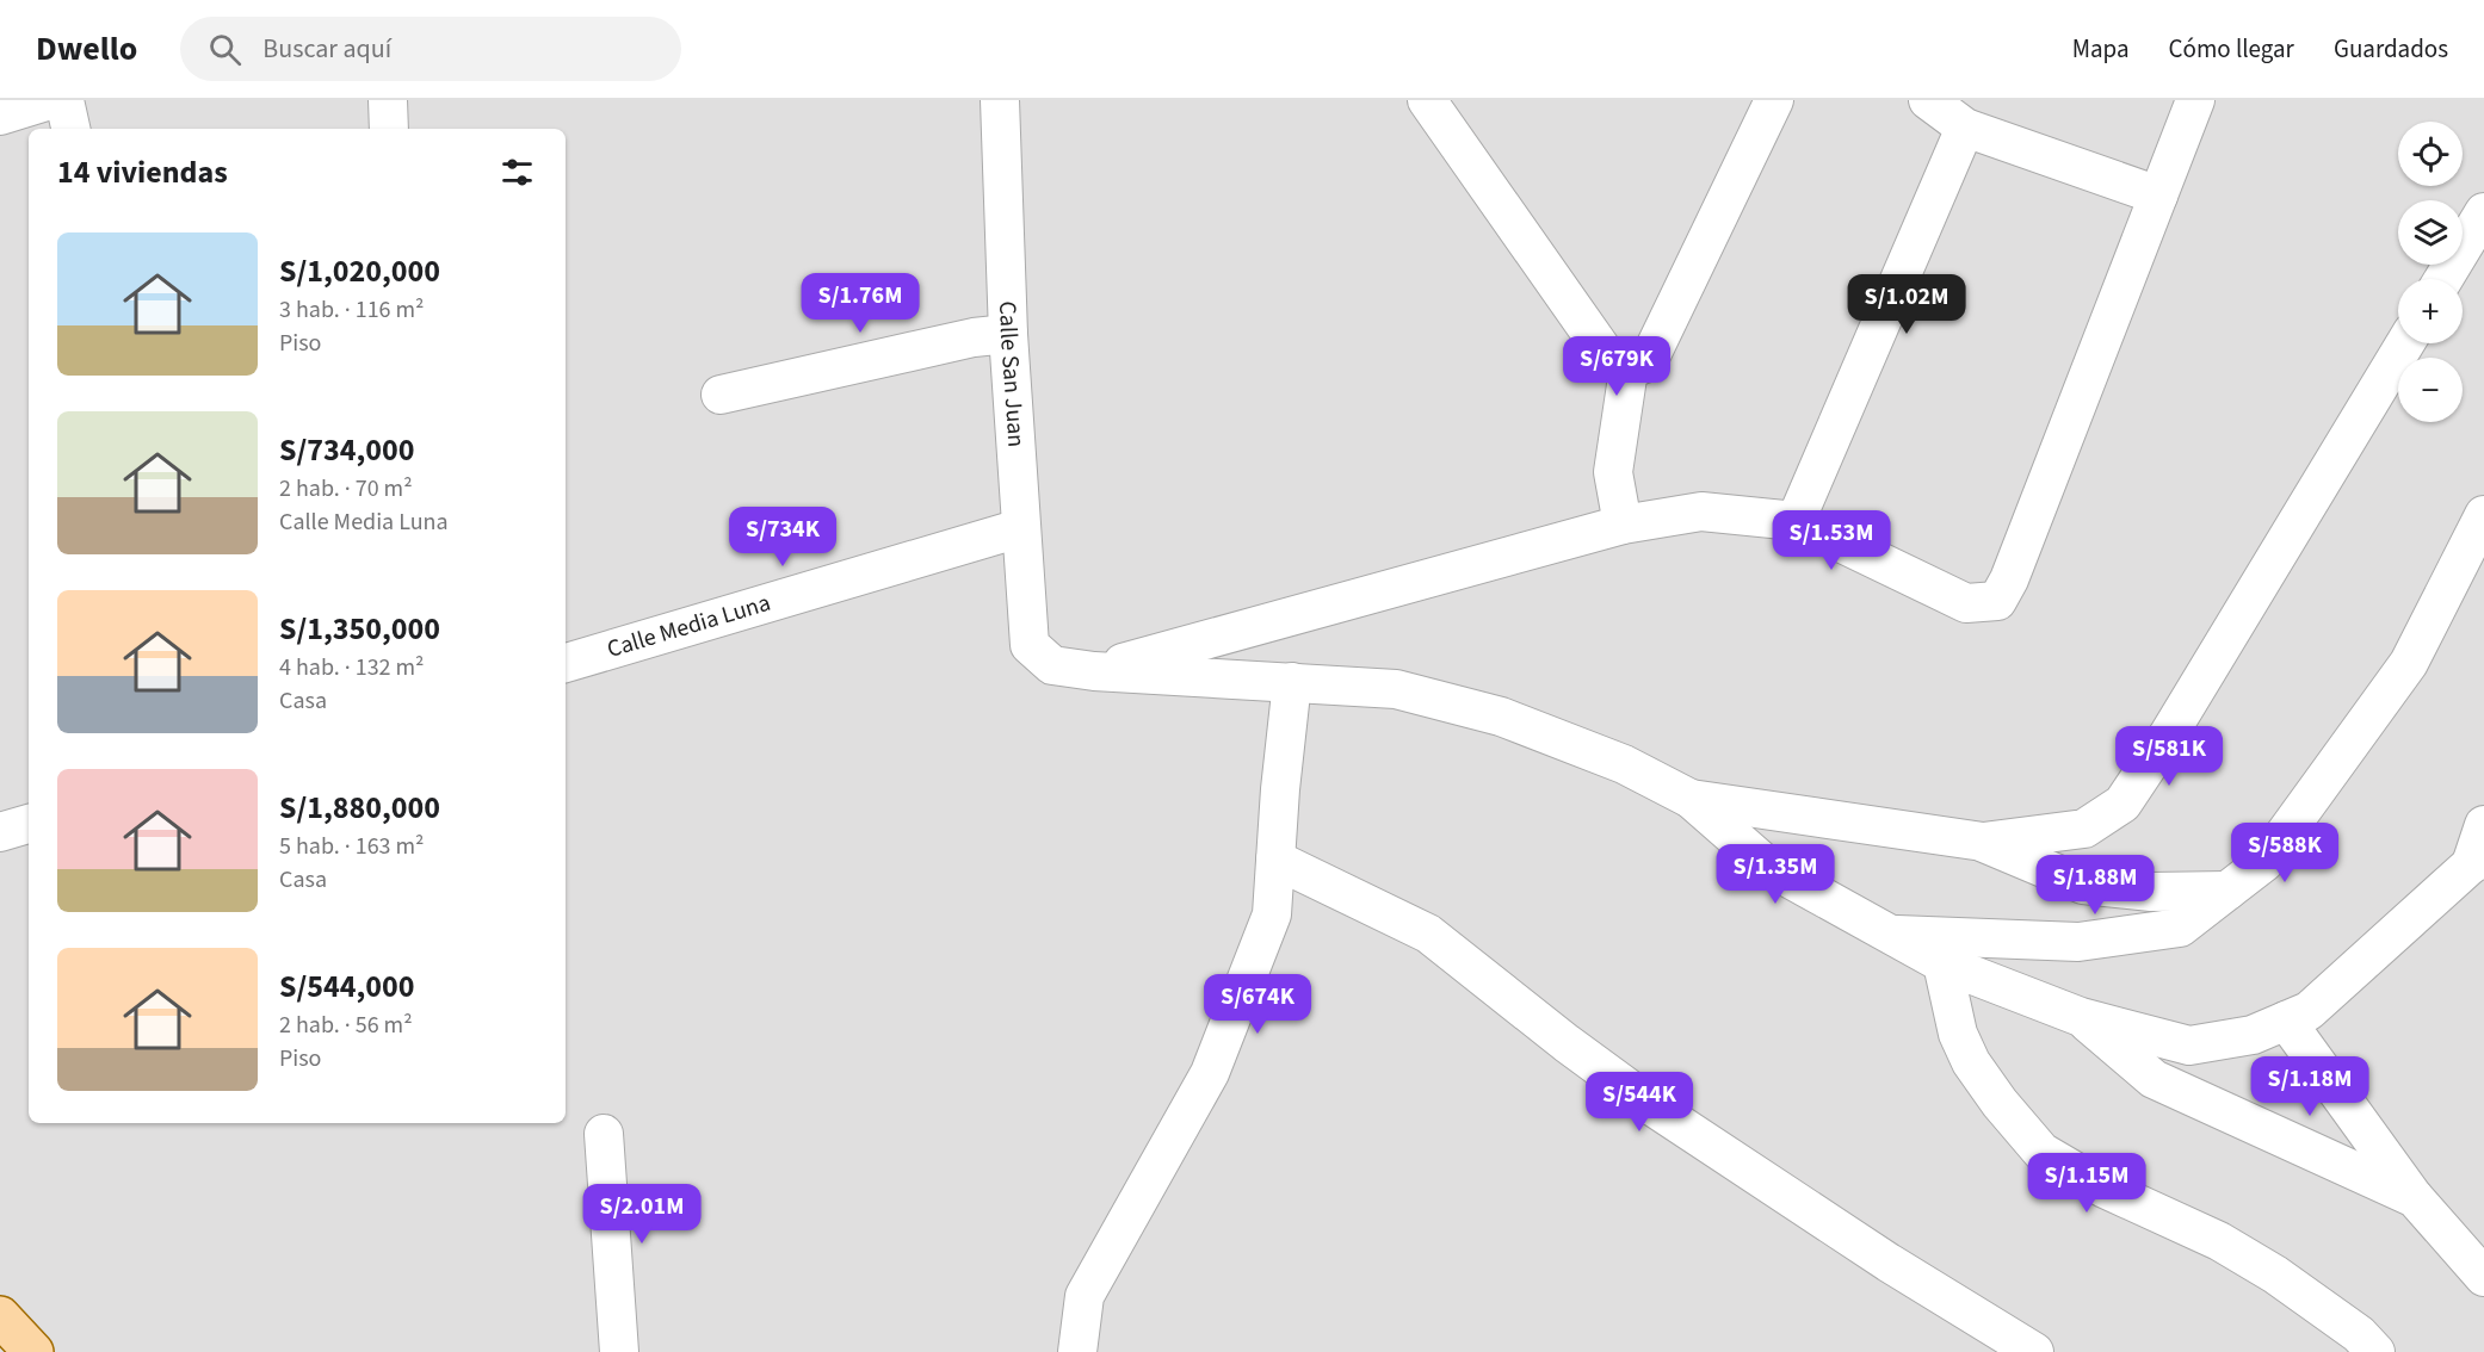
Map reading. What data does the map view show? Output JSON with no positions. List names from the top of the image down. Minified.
{"streets":{"street":["Calle San Juan","Calle Media Luna"]},"crossings":[["Calle San Juan","Calle Media Luna"]],"page":{"header":"Dwello","search":"Buscar aquí","nav":["Mapa","Cómo llegar","Guardados"],"map_buttons":["+","−"],"heading":"14 viviendas","list":[{"name":"S/1,020,000","note":"3 hab. · 116 m² · Piso"},{"name":"S/734,000","note":"2 hab. · 70 m² · Calle Media Luna"},{"name":"S/1,350,000","note":"4 hab. · 132 m² · Casa"},{"name":"S/1,880,000","note":"5 hab. · 163 m² · Casa"},{"name":"S/544,000","note":"2 hab. · 56 m² · Piso"}],"price":["S/1.76M","S/1.02M","S/679K","S/734K","S/1.53M","S/581K","S/588K","S/1.35M","S/1.88M","S/674K","S/1.18M","S/544K","S/1.15M","S/2.01M"]}}
